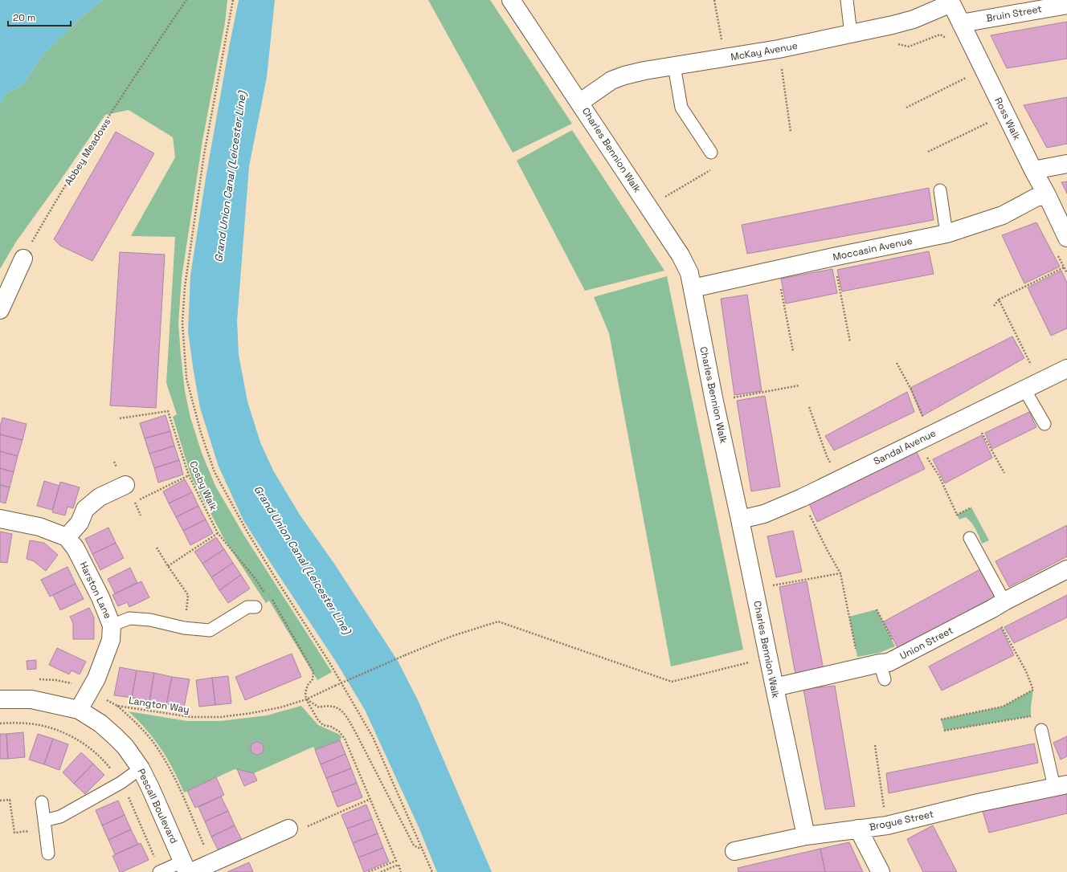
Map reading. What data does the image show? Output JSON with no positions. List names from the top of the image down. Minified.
{"streets":{"street":["Bruin Street","McKay Avenue","Ross Walk","Charles Bennion Walk","Moccasin Avenue","Sandal Avenue","Harston Lane","Union Street","Pescall Boulevard","Brogue Street"],"path":["Abbey Meadows","Cosby Walk","Langton Way"]},"crossings":[["Bruin Street","Ross Walk"],["McKay Avenue","Ross Walk"],["McKay Avenue","Charles Bennion Walk"],["Ross Walk","Moccasin Avenue"],["Charles Bennion Walk","Moccasin Avenue"],["Charles Bennion Walk","Sandal Avenue"],["Charles Bennion Walk","Union Street"],["Charles Bennion Walk","Langton Way"],["Charles Bennion Walk","Brogue Street"],["Cosby Walk","Langton Way"],["Harston Lane","Langton Way"],["Harston Lane","Pescall Boulevard"]],"water":["Grand Union Canal (Leicester Line)"],"scale_bar":"20 m"}
